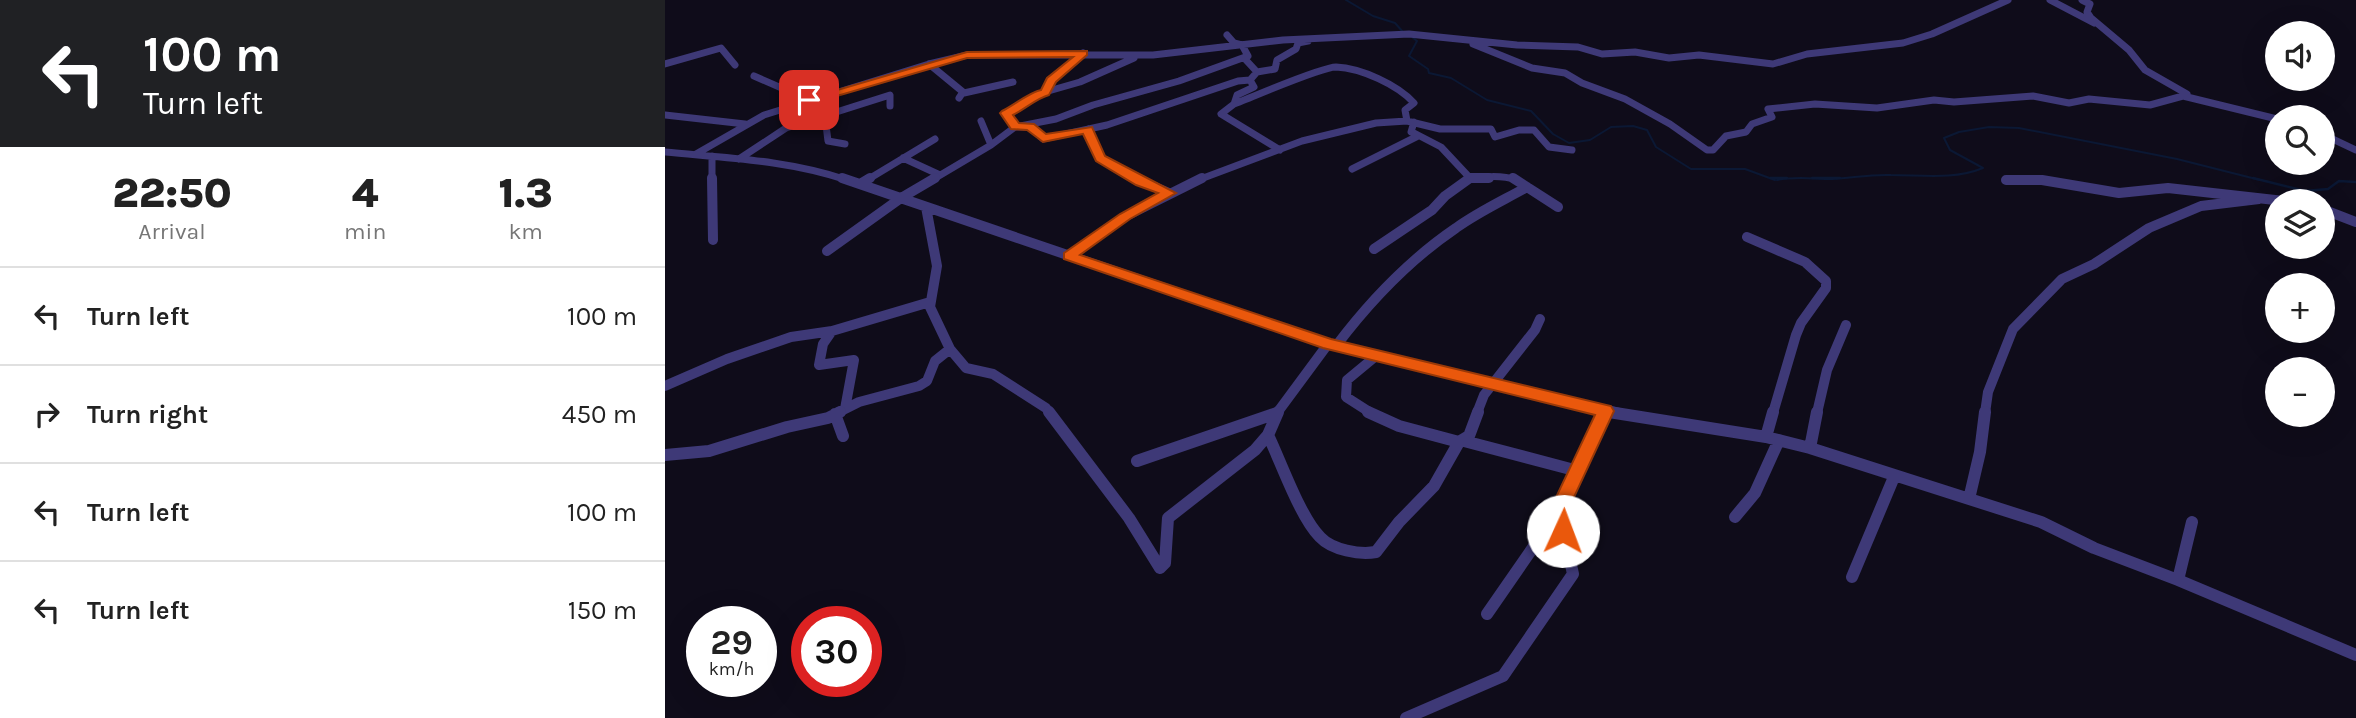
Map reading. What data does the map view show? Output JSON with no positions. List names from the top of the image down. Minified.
{"page":{"turn":["100 m","Turn left"],"map_buttons":["+","−"],"eta":["22:50","Arrival","4","min","1.3","km"],"list":[{"name":"Turn left","value":"100 m"},{"name":"Turn right","value":"450 m"},{"name":"Turn left","value":"100 m"},{"name":"Turn left","value":"150 m"}],"speed":"29 km/h","limit":"30"}}
